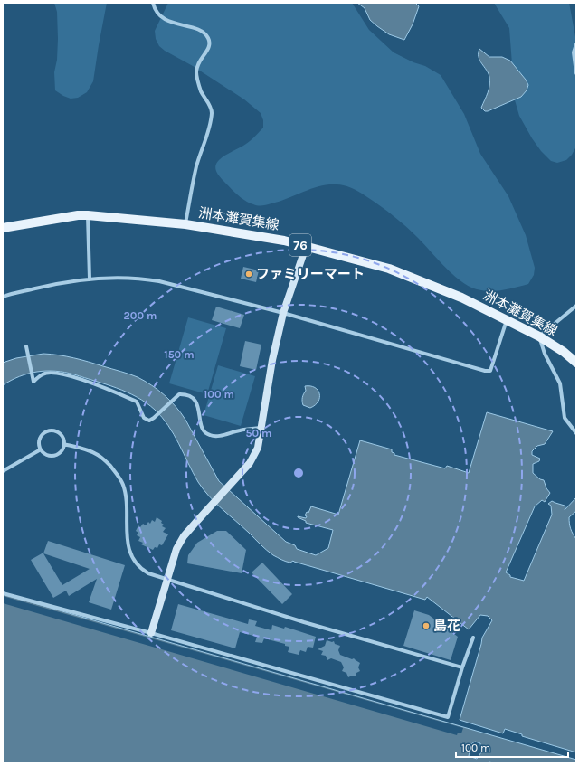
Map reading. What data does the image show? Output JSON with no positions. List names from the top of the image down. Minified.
{"streets":{"main road":["洲本灘賀集線","76"]},"places":["ファミリーマート","島花"],"scale_bar":"100 m","rings":["200 m","150 m","100 m","50 m"]}
